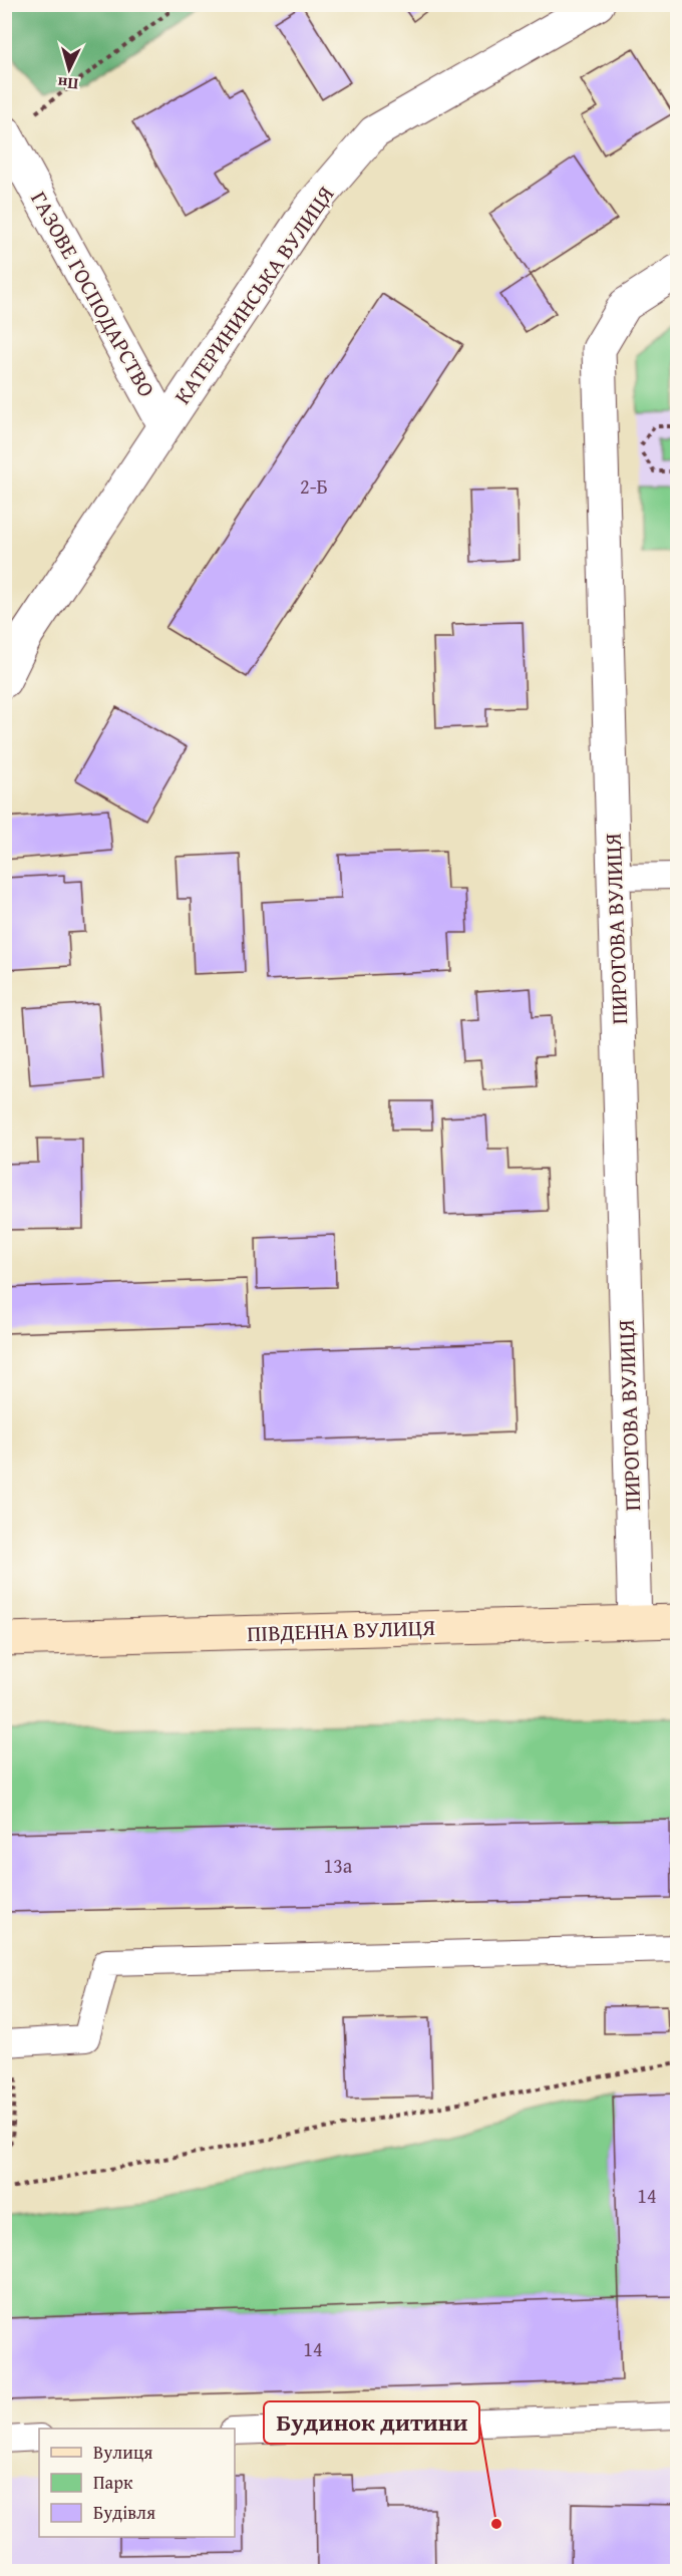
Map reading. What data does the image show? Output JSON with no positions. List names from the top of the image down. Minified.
{"streets":{"street":["ГАЗОВЕ ГОСПОДАРСТВО","КАТЕРИНИНСЬКА ВУЛИЦЯ","ПИРОГОВА ВУЛИЦЯ","ПІВДЕННА ВУЛИЦЯ"]},"crossings":[["ГАЗОВЕ ГОСПОДАРСТВО","КАТЕРИНИНСЬКА ВУЛИЦЯ"],["ПИРОГОВА ВУЛИЦЯ","ПІВДЕННА ВУЛИЦЯ"]],"places":["Будинок дитини"],"house_numbers":["2-Б","13а","14","14"],"legend":["Вулиця","Парк","Будівля"],"north":"bottom"}
